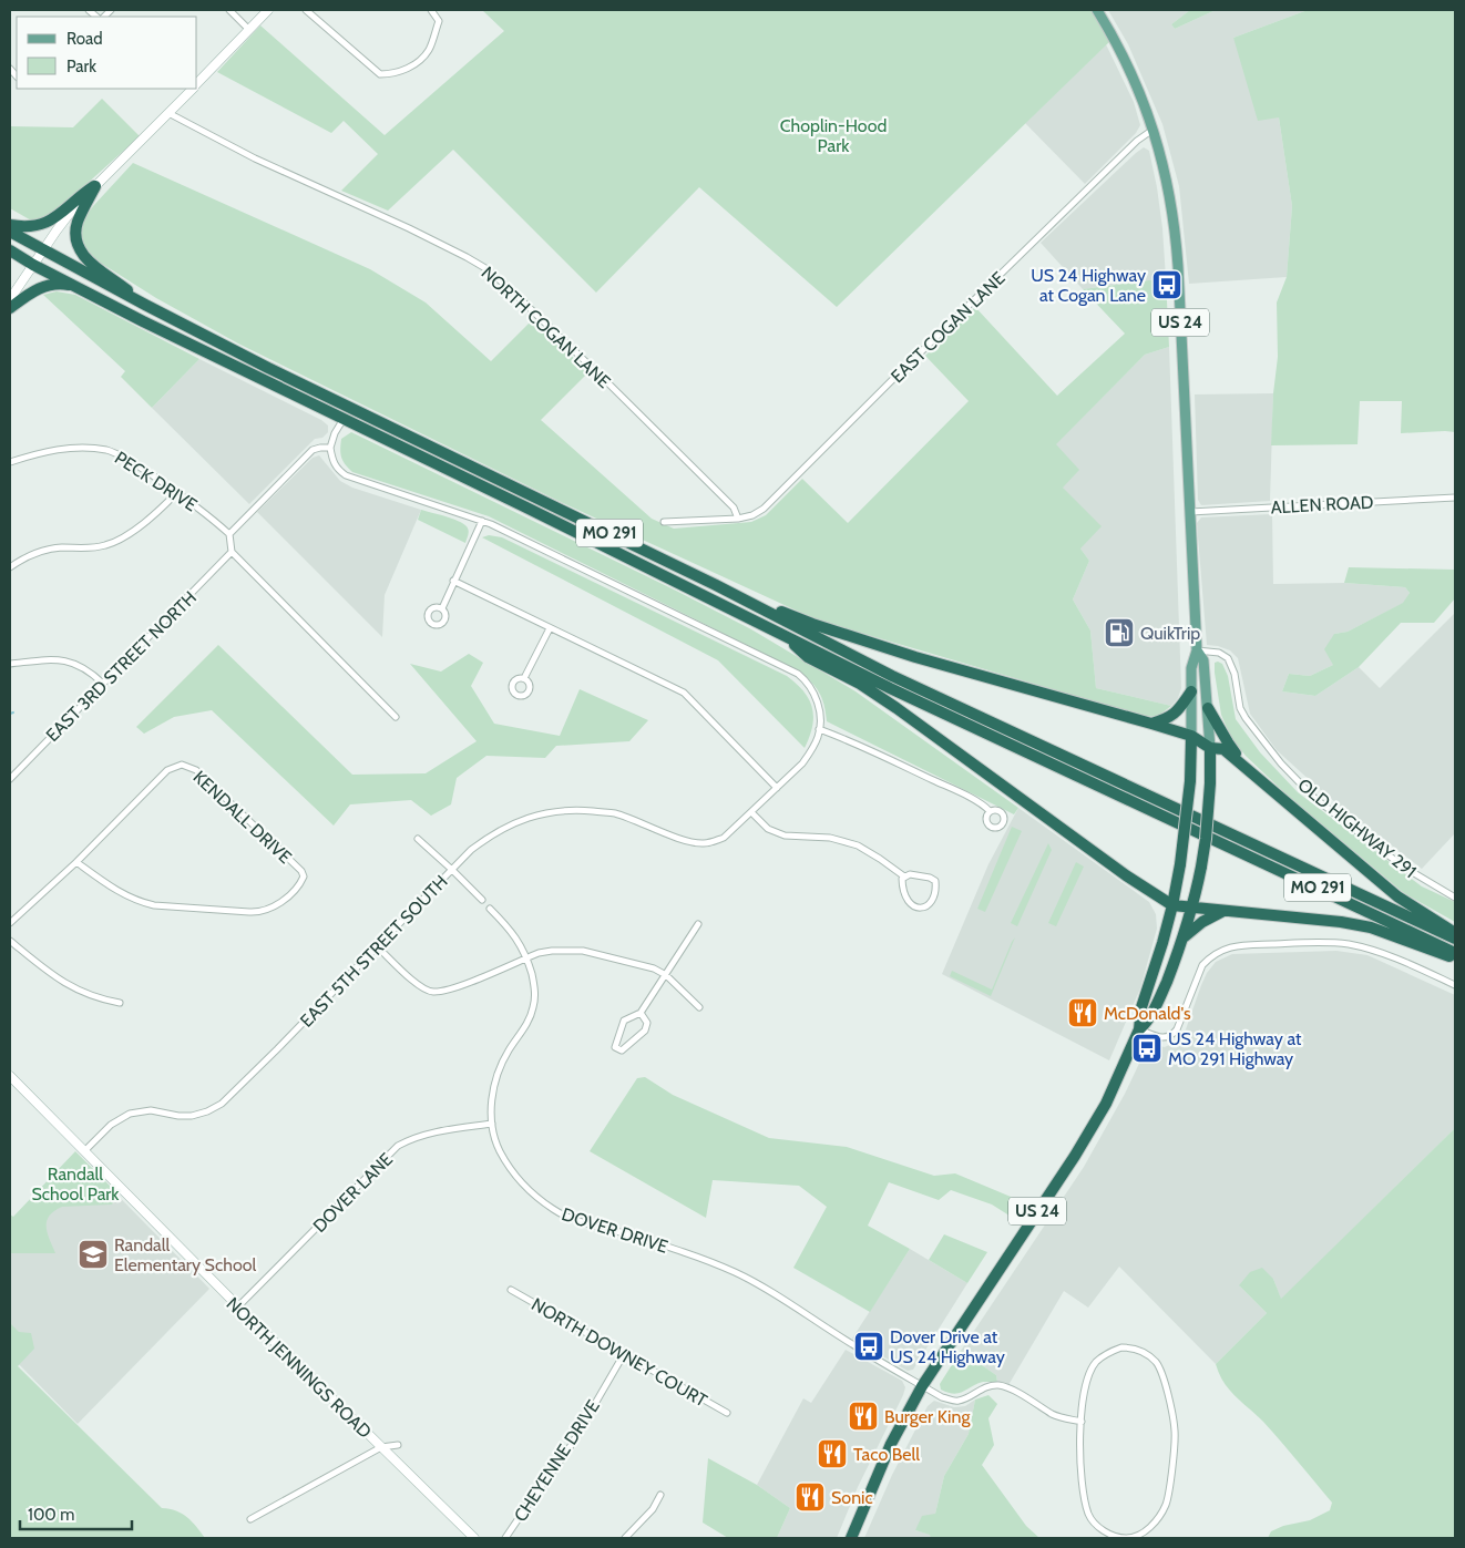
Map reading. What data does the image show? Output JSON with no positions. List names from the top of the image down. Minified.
{"streets":{"highway":["US 24","MO 291"],"street":["NORTH COGAN LANE","EAST COGAN LANE","PECK DRIVE","ALLEN ROAD","EAST 3RD STREET NORTH","KENDALL DRIVE","OLD HIGHWAY 291","EAST 5TH STREET SOUTH","DOVER LANE","DOVER DRIVE","NORTH DOWNEY COURT","NORTH JENNINGS ROAD","CHEYENNE DRIVE"]},"crossings":[["US 24","EAST COGAN LANE"],["US 24","ALLEN ROAD"],["US 24","OLD HIGHWAY 291"],["US 24","DOVER DRIVE"],["NORTH COGAN LANE","EAST COGAN LANE"],["EAST 5TH STREET SOUTH","NORTH JENNINGS ROAD"],["DOVER LANE","DOVER DRIVE"],["DOVER LANE","NORTH JENNINGS ROAD"],["NORTH DOWNEY COURT","CHEYENNE DRIVE"]],"parks":["Choplin-Hood Park","Randall School Park"],"places":{"bus stop":["US 24 Highway at Cogan Lane","US 24 Highway at MO 291 Highway","Dover Drive at US 24 Highway"],"fuel station":["QuikTrip"],"restaurant":["McDonald's","Burger King","Taco Bell","Sonic"],"school or university":["Randall Elementary School"]},"legend":["Road","Park"],"scale_bar":"100 m"}
